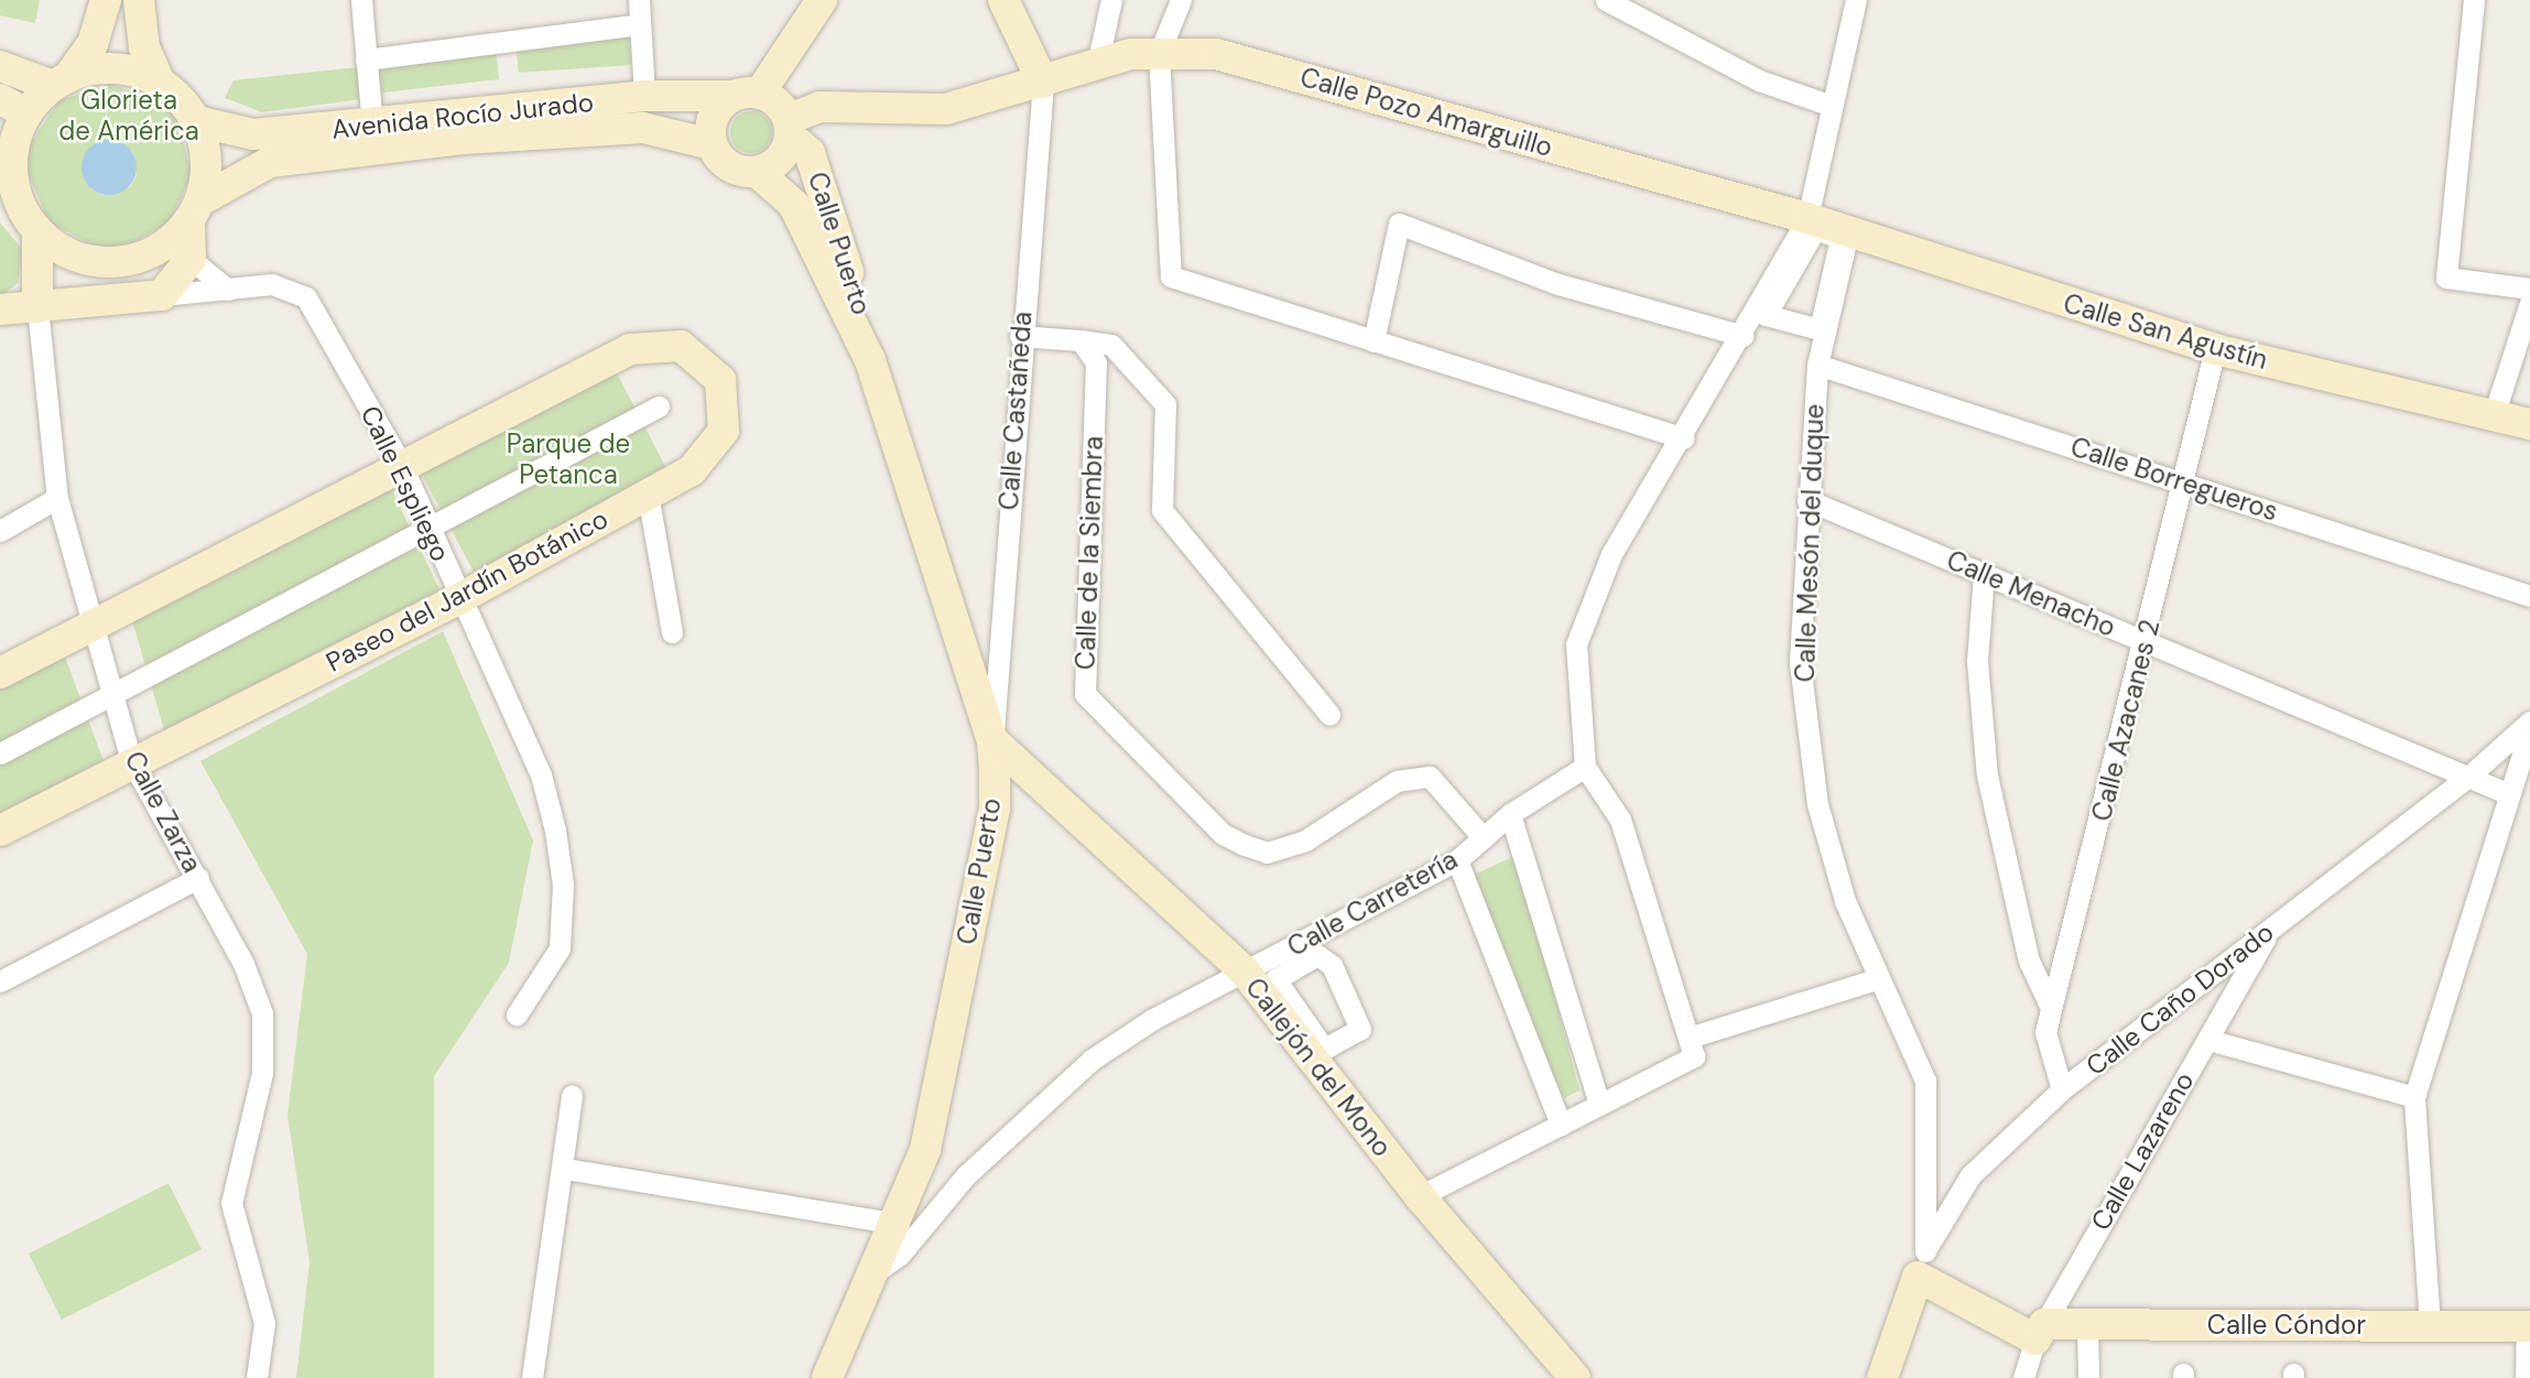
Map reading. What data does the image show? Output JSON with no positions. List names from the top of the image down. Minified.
{"streets":{"street":["Calle Pozo Amarguillo","Avenida Rocío Jurado","Calle Puerto","Calle San Agustín","Calle Castañeda","Calle Borregueros","Calle Espliego","Calle Mesón del duque","Calle de la Siembra","Paseo del Jardín Botánico","Calle Menacho","Calle Azacanes 2","Calle Zarza","Calle Carretería","Calle Caño Dorado","Callejón del Mono","Calle Lazareno","Calle Cóndor"]},"crossings":[["Calle Pozo Amarguillo","Avenida Rocío Jurado"],["Calle Pozo Amarguillo","Calle Puerto"],["Calle Pozo Amarguillo","Calle San Agustín"],["Calle Pozo Amarguillo","Calle Castañeda"],["Avenida Rocío Jurado","Calle Puerto"],["Avenida Rocío Jurado","Calle Zarza"],["Calle Puerto","Calle Castañeda"],["Calle Puerto","Calle Carretería"],["Calle Puerto","Callejón del Mono"],["Calle San Agustín","Calle Mesón del duque"],["Calle San Agustín","Calle Azacanes 2"],["Calle Castañeda","Callejón del Mono"],["Calle Borregueros","Calle Mesón del duque"],["Calle Borregueros","Calle Azacanes 2"],["Calle Espliego","Paseo del Jardín Botánico"],["Calle Espliego","Calle Zarza"],["Calle Mesón del duque","Calle Menacho"],["Calle Mesón del duque","Calle Caño Dorado"],["Calle de la Siembra","Calle Carretería"],["Paseo del Jardín Botánico","Calle Zarza"],["Calle Menacho","Calle Azacanes 2"],["Calle Menacho","Calle Caño Dorado"],["Calle Azacanes 2","Calle Caño Dorado"],["Calle Carretería","Callejón del Mono"],["Calle Caño Dorado","Calle Lazareno"],["Calle Lazareno","Calle Cóndor"]],"parks":["Glorieta de América","Parque de Petanca"]}
